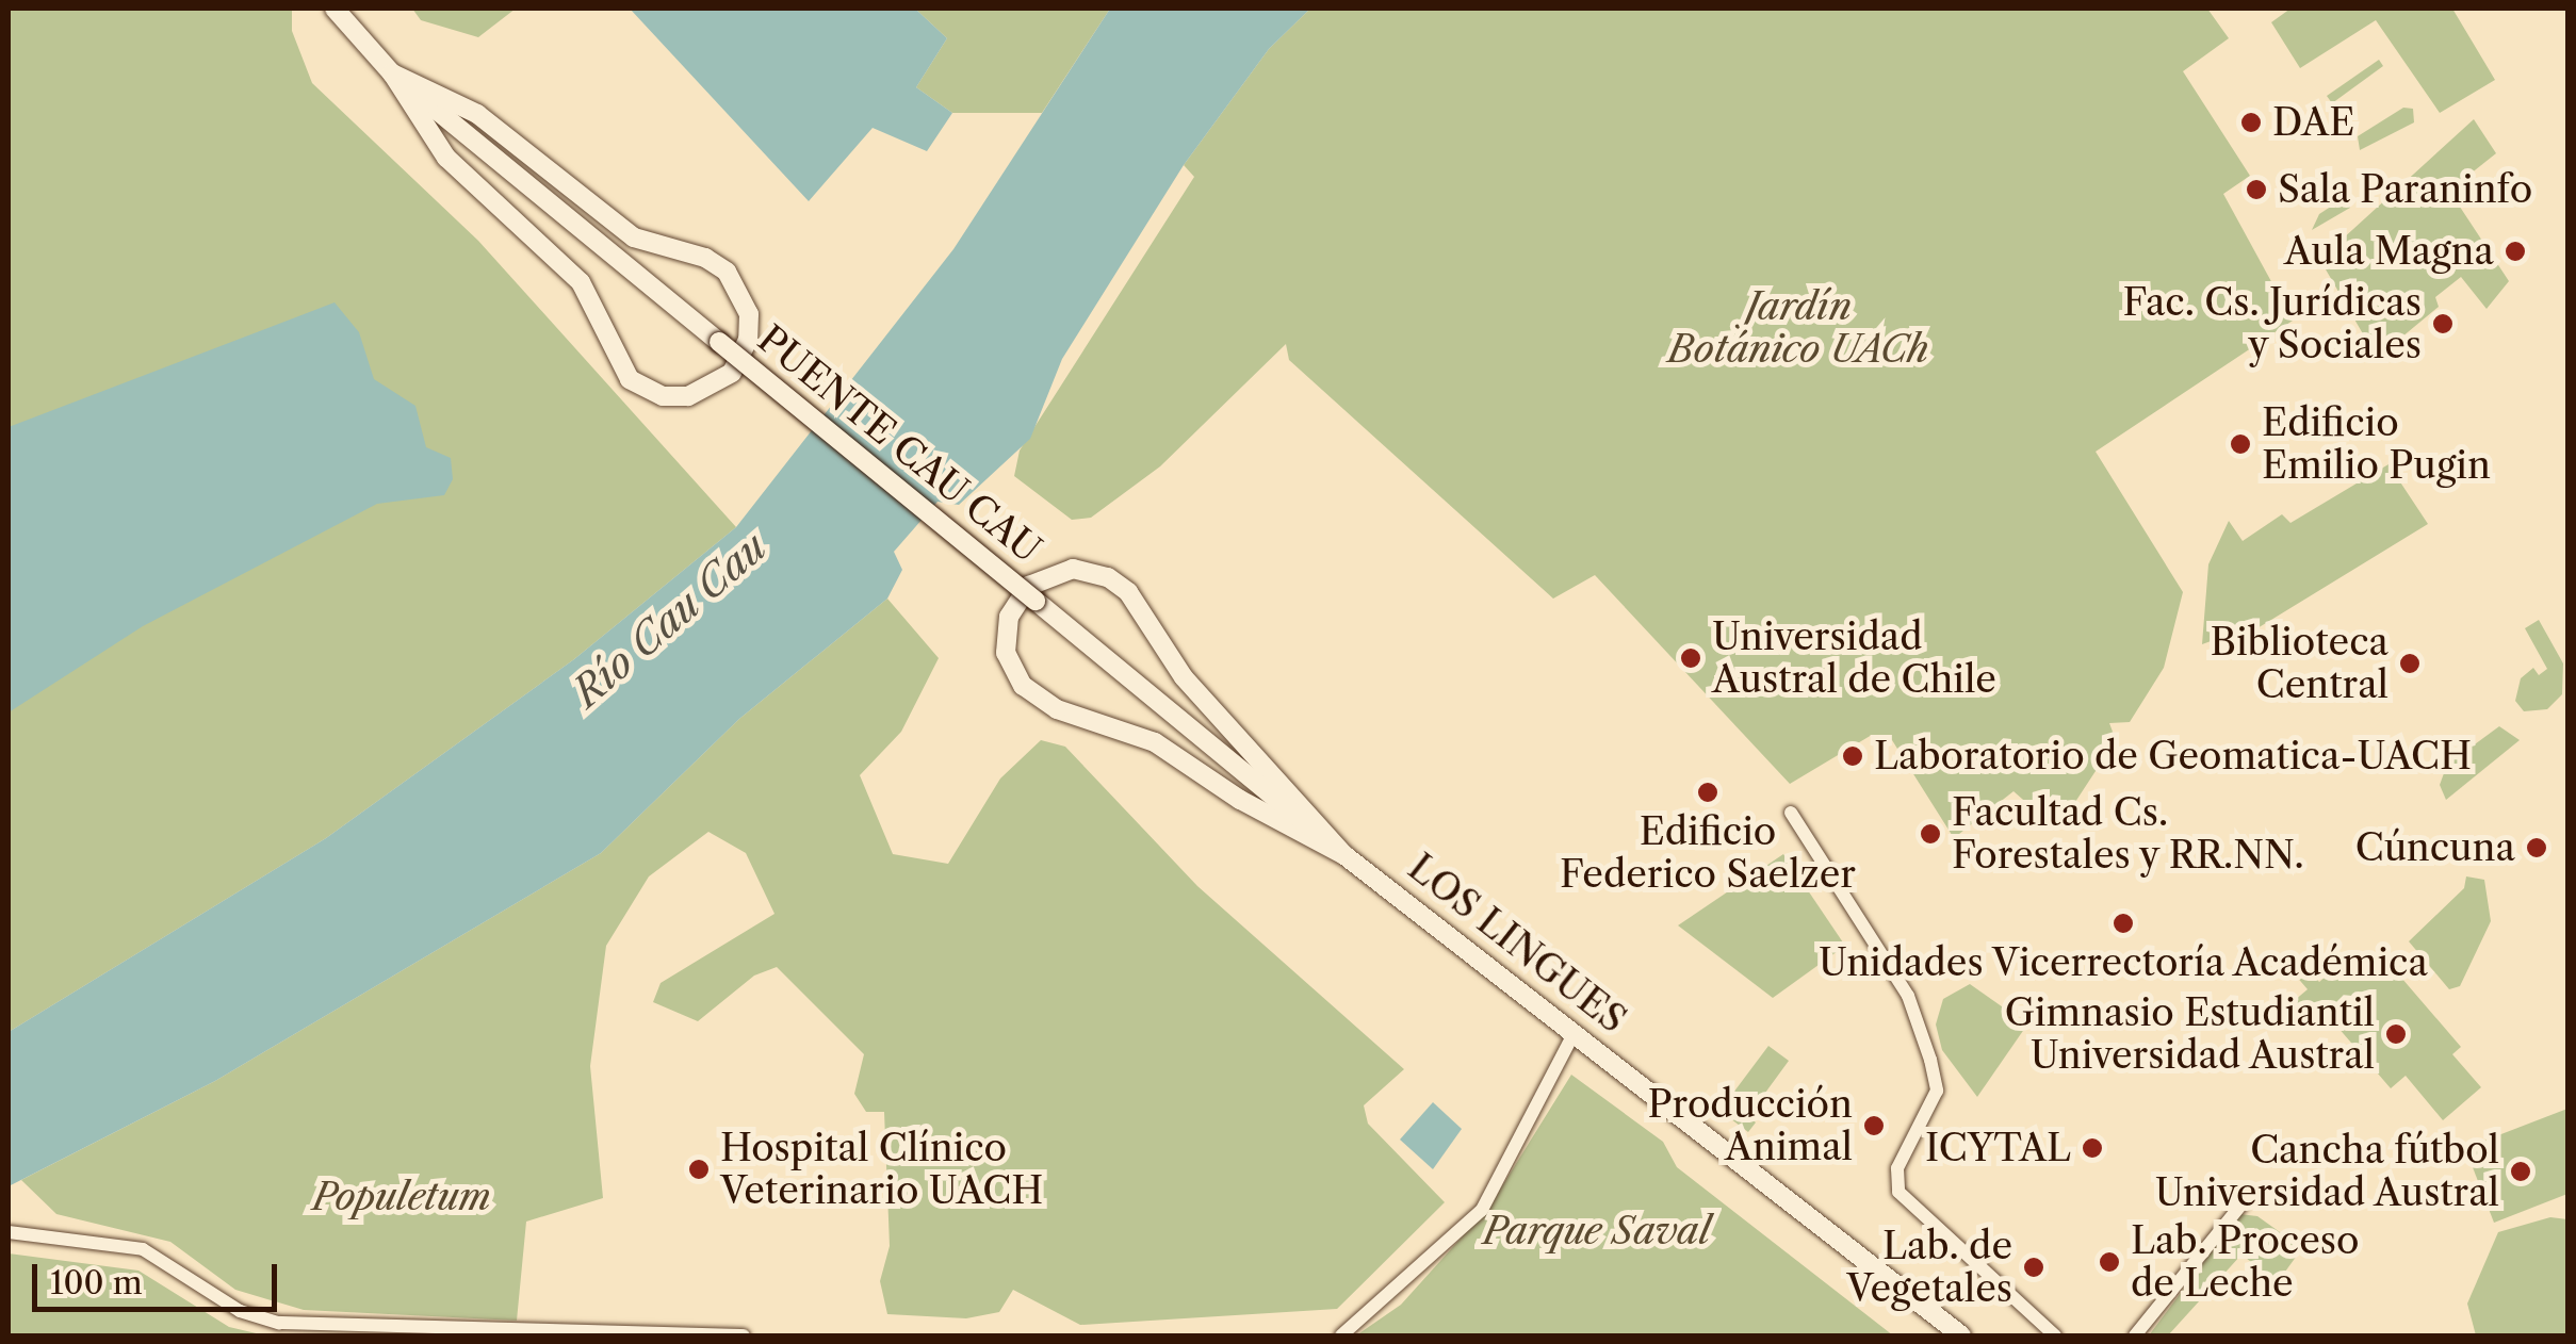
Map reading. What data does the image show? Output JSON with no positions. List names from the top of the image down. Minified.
{"streets":{"main road":["PUENTE CAU CAU","LOS LINGUES"]},"crossings":[["PUENTE CAU CAU","LOS LINGUES"]],"water":["Río Cau Cau"],"parks":["Jardín Botánico UACh","Populetum","Parque Saval"],"places":["DAE","Sala Paraninfo","Aula Magna","Fac. Cs. Jurídicas y Sociales","Edificio Emilio Pugin","Universidad Austral de Chile","Biblioteca Central","Laboratorio de Geomatica-UACH","Edificio Federico Saelzer","Facultad Cs. Forestales y RR.NN.","Cúncuna","Unidades Vicerrectoría Académica","Gimnasio Estudiantil Universidad Austral","Producción Animal","ICYTAL","Hospital Clínico Veterinario UACH","Cancha fútbol Universidad Austral","Lab. Proceso de Leche","Lab. de Vegetales"],"scale_bar":"100 m"}
